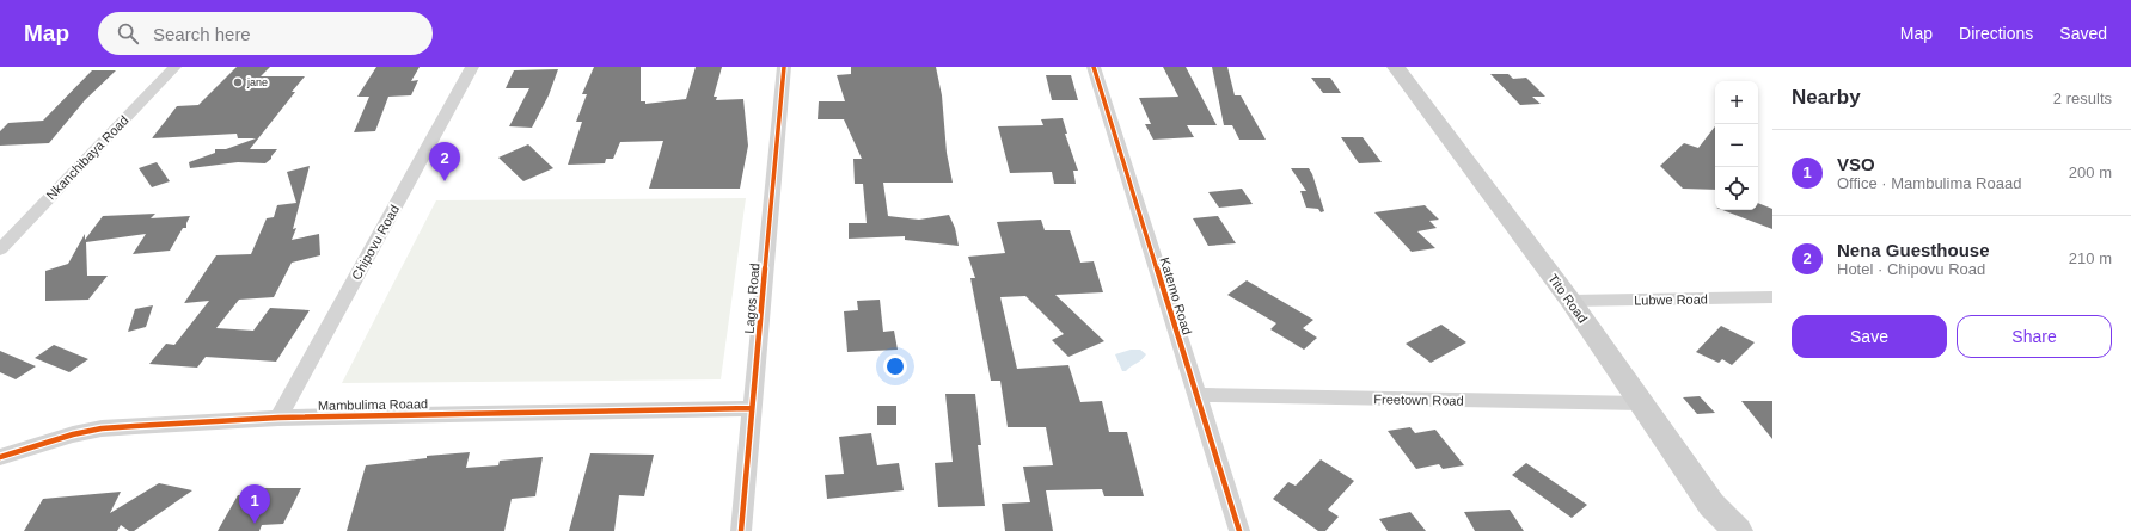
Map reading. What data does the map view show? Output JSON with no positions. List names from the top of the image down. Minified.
{"streets":{"main road":["Tito Road"],"street":["Nkanchibaya Road","Chipovu Road","Katemo Road","Lagos Road","Lubwe Road","Freetown Road","Mambulima Roaad"]},"crossings":[["Chipovu Road","Mambulima Roaad"],["Katemo Road","Freetown Road"],["Lagos Road","Mambulima Roaad"],["Tito Road","Lubwe Road"],["Tito Road","Freetown Road"]],"places":["jane"],"page":{"header":"Map","search":"Search here","nav":["Map","Directions","Saved"],"heading":["Nearby","2 results"],"map_buttons":["+","−"],"list":[{"mark":"1","name":"VSO","note":"Office · Mambulima Roaad","value":"200 m"},{"mark":"2","name":"Nena Guesthouse","note":"Hotel · Chipovu Road","value":"210 m"}],"pins":["2","1"],"buttons":["Save","Share"]}}
